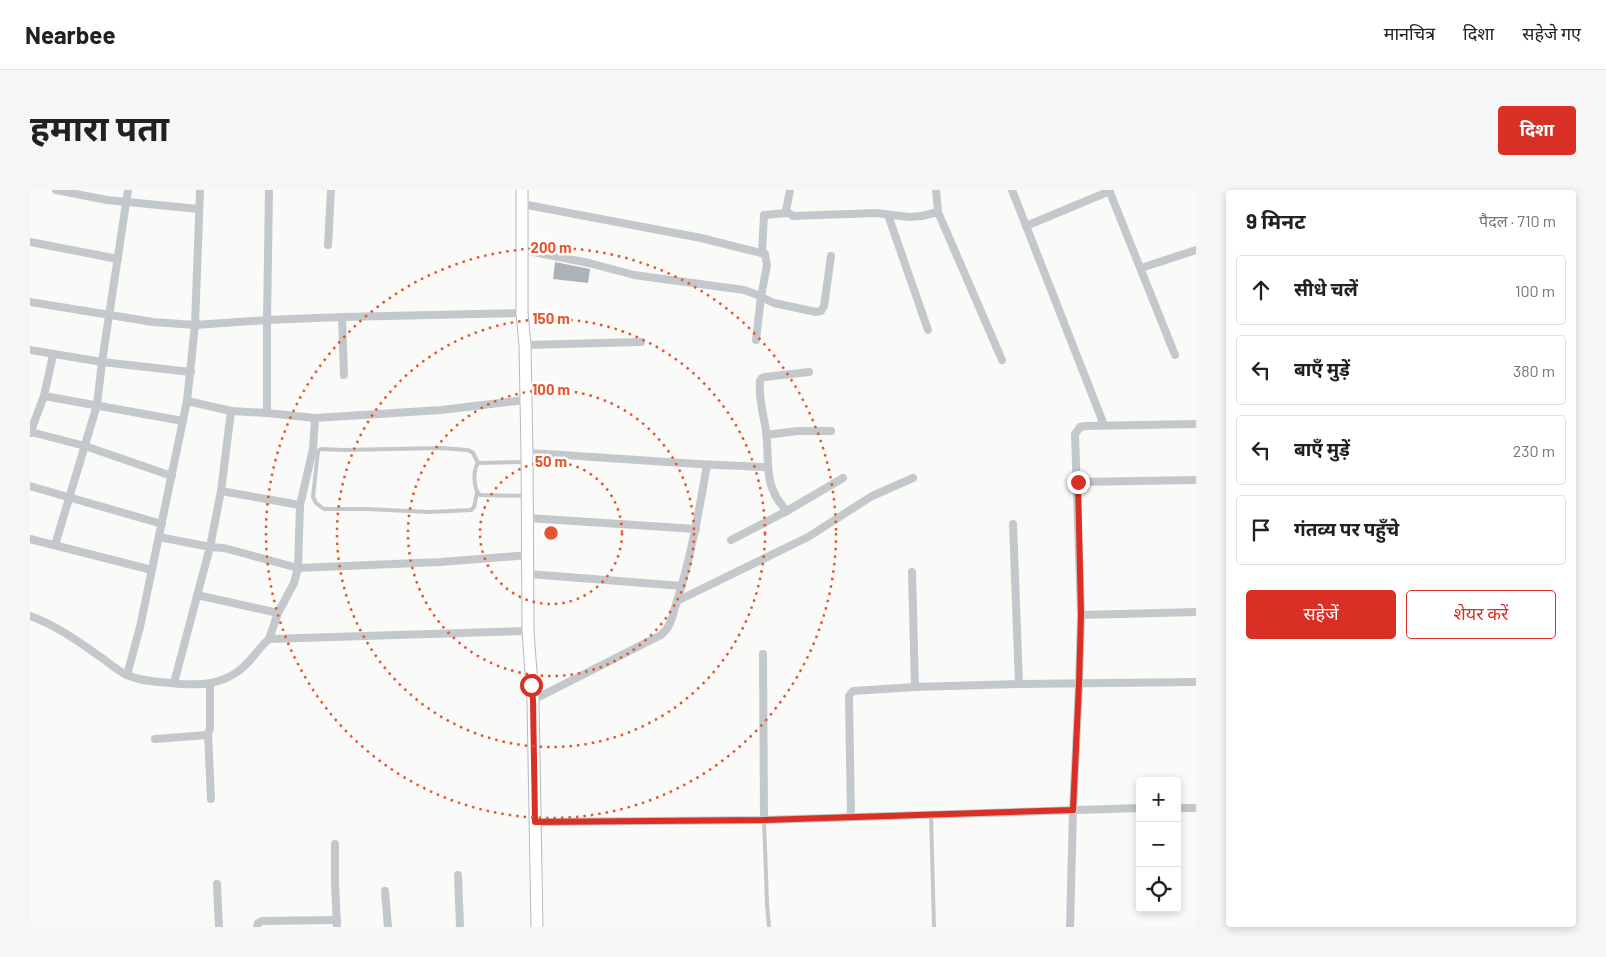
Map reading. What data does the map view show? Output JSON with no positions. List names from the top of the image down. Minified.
{"page":{"header":"Nearbee","nav":["मानचित्र","दिशा","सहेजे गए"],"title":"हमारा पता","buttons":["दिशा",["सहेजें","शेयर करें"]],"heading":["9 मिनट","पैदल · 710 m"],"list":[["सीधे चलें","100 m"],["बाएँ मुड़ें","380 m"],["बाएँ मुड़ें","230 m"],"गंतव्य पर पहुँचे"],"map_buttons":["+","−"]},"rings":["200 m","150 m","100 m","50 m"]}
